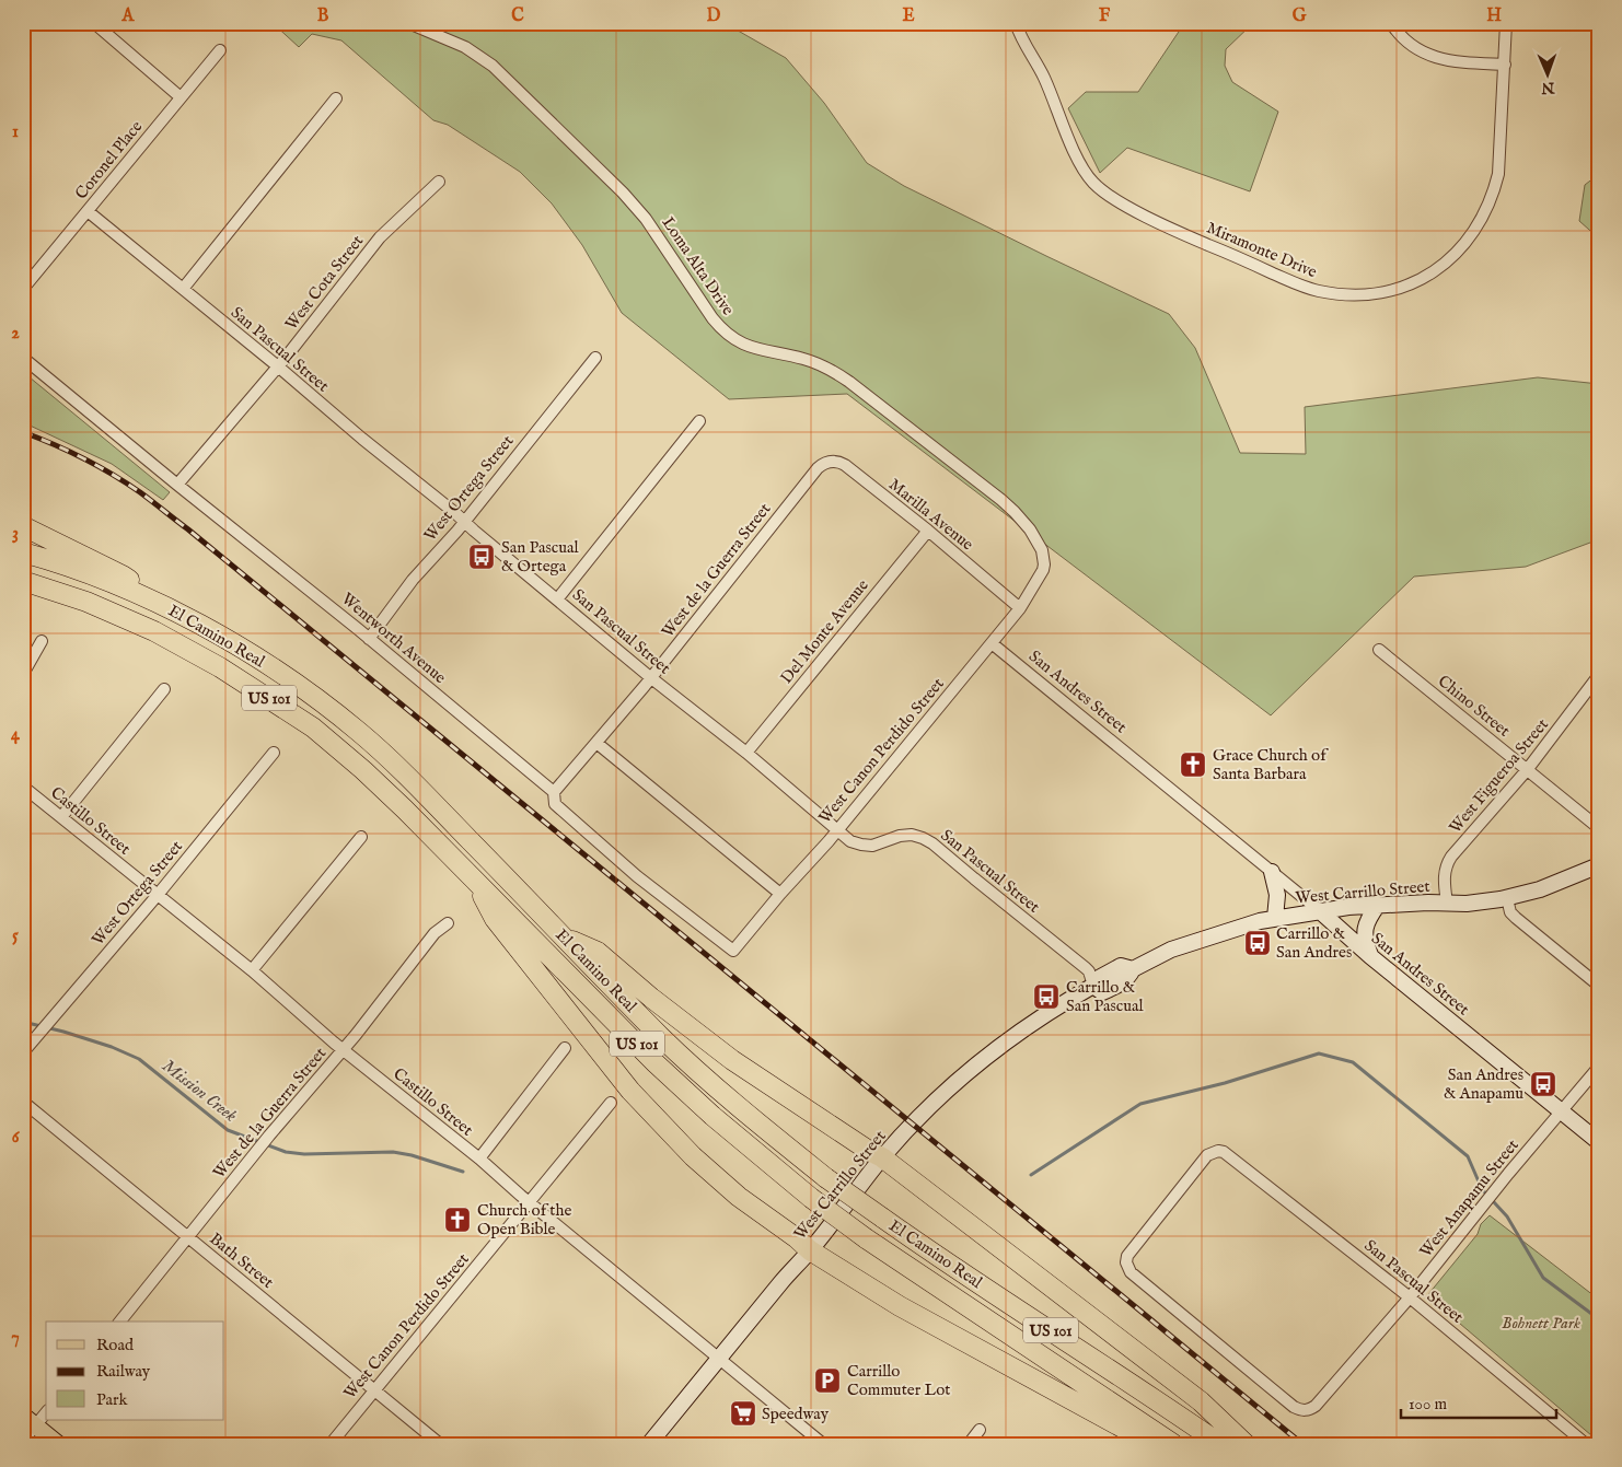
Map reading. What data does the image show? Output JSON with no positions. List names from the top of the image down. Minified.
{"streets":{"highway":["El Camino Real","US 101"],"main road":["San Andres Street","West Carrillo Street"],"street":["Coronel Place","Miramonte Drive","Loma Alta Drive","West Cota Street","San Pascual Street","West Ortega Street","Marilla Avenue","West de la Guerra Street","Del Monte Avenue","Wentworth Avenue","Chino Street","West Canon Perdido Street","West Figueroa Street","Castillo Street","West Anapamu Street","Bath Street"]},"crossings":[["Coronel Place","San Pascual Street"],["Loma Alta Drive","West Canon Perdido Street"],["West Cota Street","San Pascual Street"],["West Cota Street","Wentworth Avenue"],["San Pascual Street","West Ortega Street"],["San Pascual Street","West de la Guerra Street"],["San Pascual Street","Del Monte Avenue"],["San Pascual Street","West Canon Perdido Street"],["San Pascual Street","West Carrillo Street"],["San Pascual Street","West Anapamu Street"],["West Ortega Street","Wentworth Avenue"],["West Ortega Street","Castillo Street"],["Marilla Avenue","West de la Guerra Street"],["Marilla Avenue","Del Monte Avenue"],["Marilla Avenue","West Canon Perdido Street"],["West de la Guerra Street","Wentworth Avenue"],["West de la Guerra Street","Castillo Street"],["West de la Guerra Street","Bath Street"],["Wentworth Avenue","West Canon Perdido Street"],["San Andres Street","West Canon Perdido Street"],["San Andres Street","West Carrillo Street"],["San Andres Street","West Anapamu Street"],["Chino Street","West Figueroa Street"],["West Canon Perdido Street","Castillo Street"],["West Canon Perdido Street","Bath Street"],["West Figueroa Street","West Carrillo Street"],["Castillo Street","West Carrillo Street"]],"water":["Mission Creek"],"parks":["Bohnett Park"],"places":{"bus stop":["San Pascual & Ortega","Carrillo & San Andres","Carrillo & San Pascual","San Andres & Anapamu"],"church":["Grace Church of Santa Barbara","Church of the Open Bible"],"parking":["Carrillo Commuter Lot"],"supermarket":["Speedway"]},"legend":["Road","Railway","Park"],"scale_bar":"100 m","north":"bottom","grid":{"columns":["A","B","C","D","E","F","G","H"],"rows":["1","2","3","4","5","6","7"]}}
